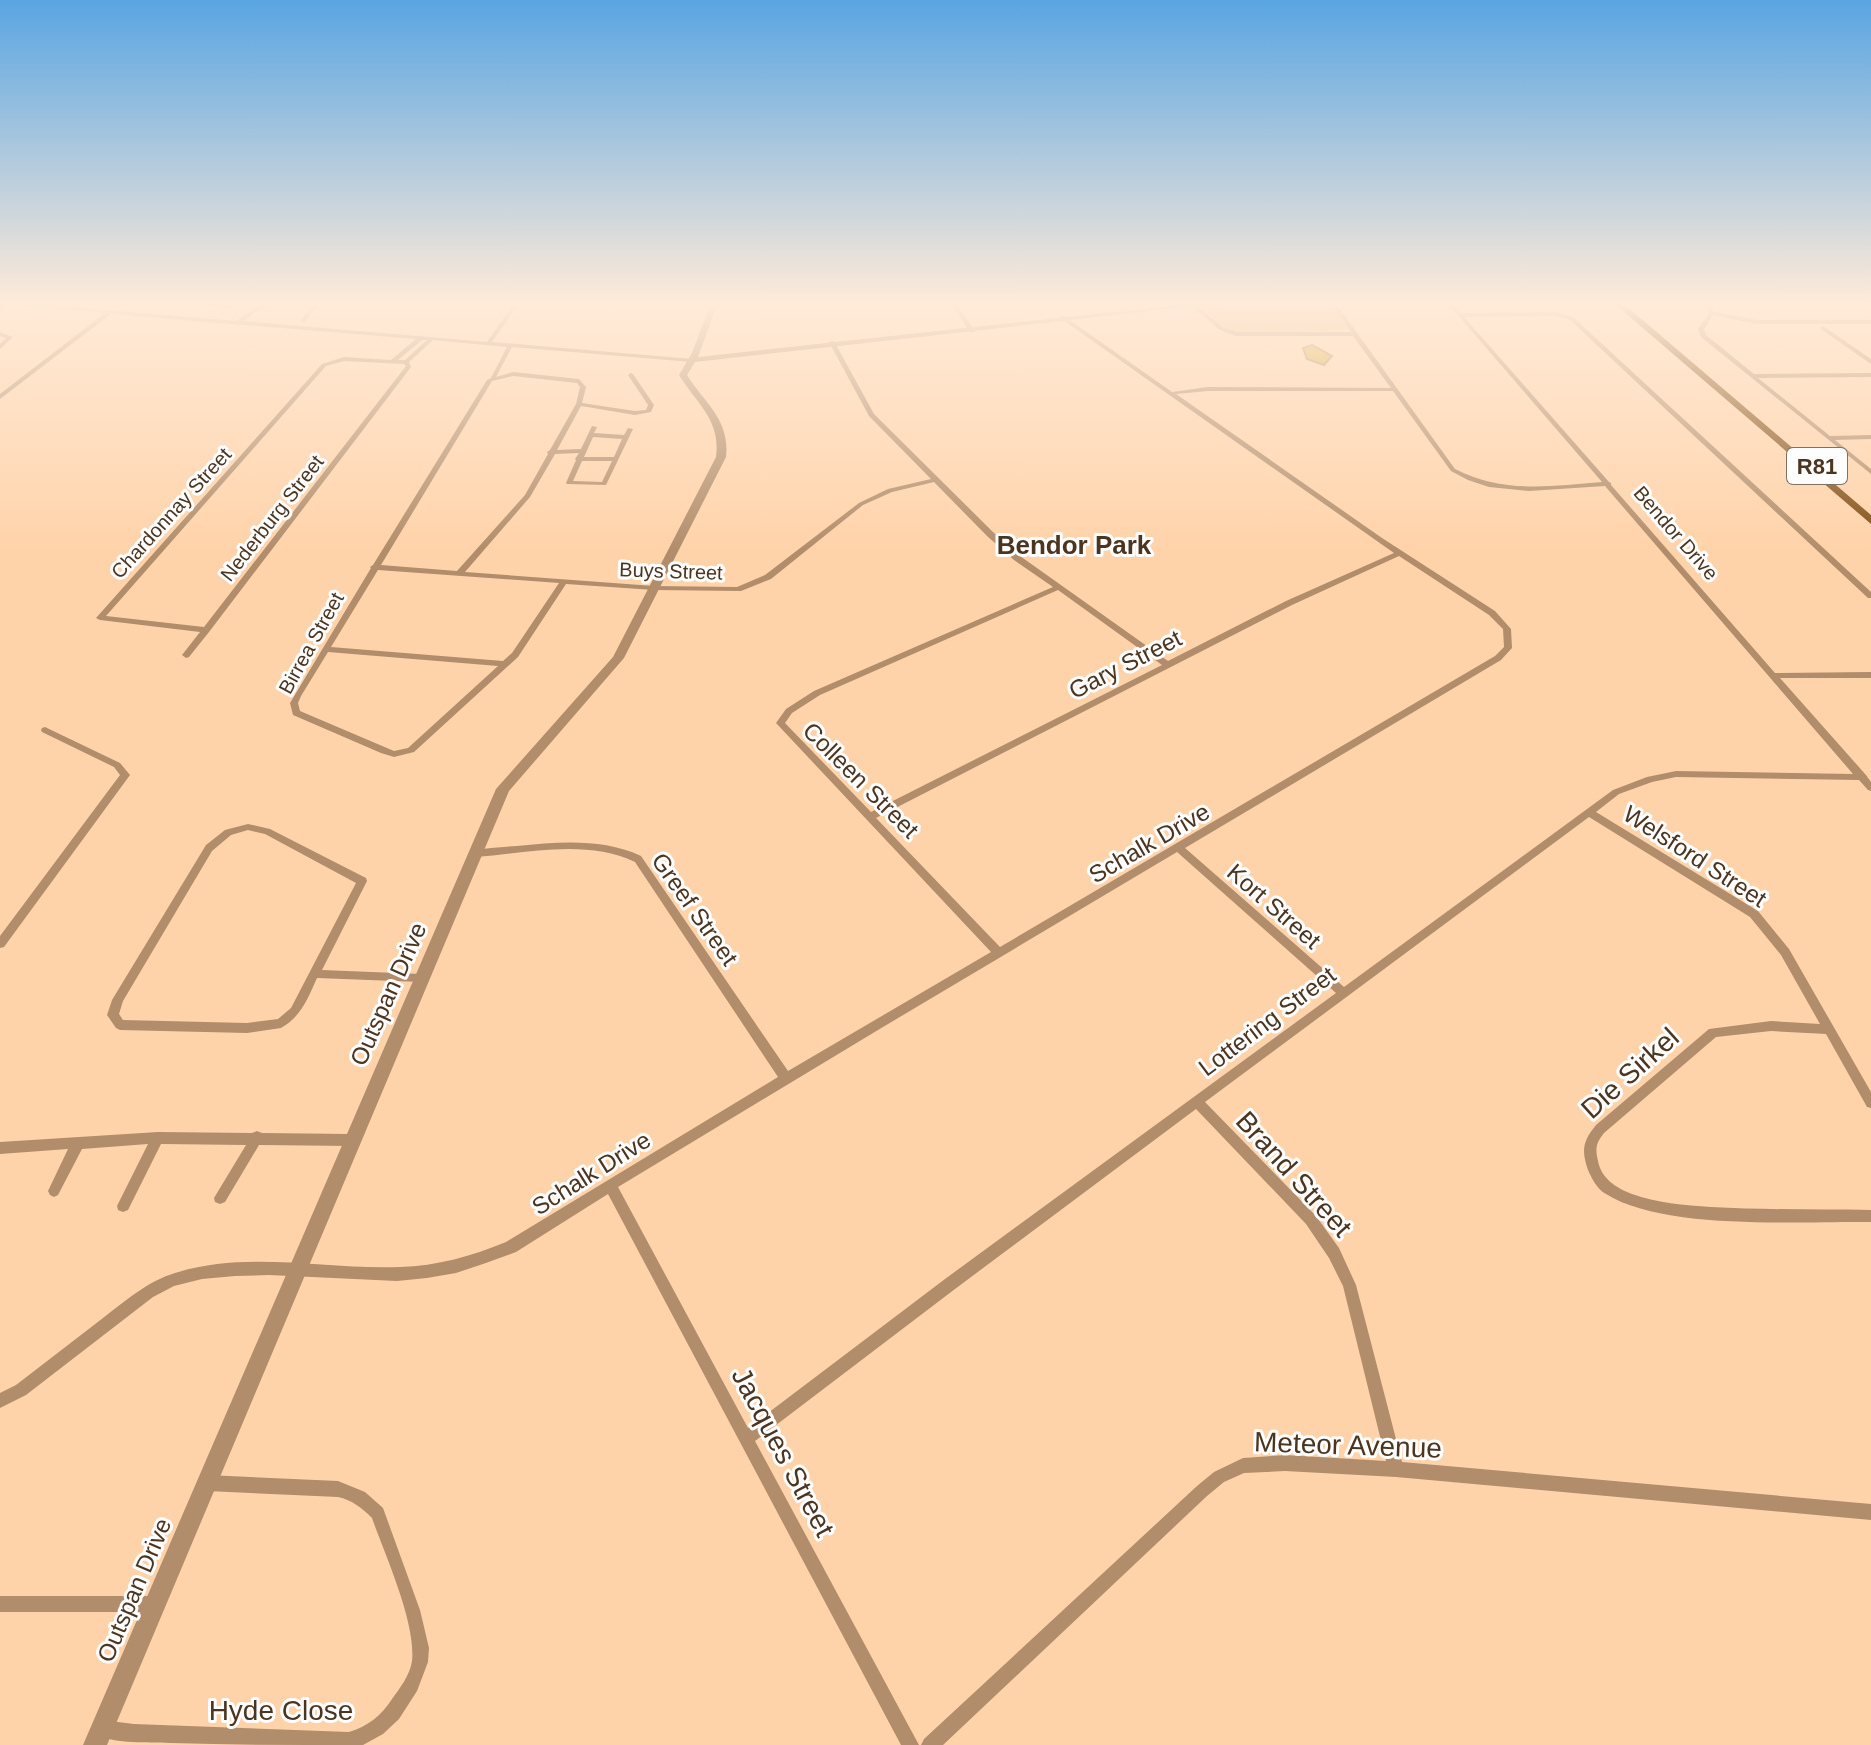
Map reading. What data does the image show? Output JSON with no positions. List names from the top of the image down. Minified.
{"streets":{"main road":["R81"],"street":["Chardonnay Street","Nederburg Street","Bendor Drive","Buys Street","Birrea Street","Gary Street","Colleen Street","Schalk Drive","Welsford Street","Kort Street","Greef Street","Outspan Drive","Lottering Street","Die Sirkel","Brand Street","Meteor Avenue","Jacques Street","Hyde Close"]},"crossings":[["Chardonnay Street","Nederburg Street"],["Bendor Drive","Lottering Street"],["Buys Street","Birrea Street"],["Buys Street","Outspan Drive"],["Gary Street","Colleen Street"],["Gary Street","Schalk Drive"],["Colleen Street","Schalk Drive"],["Schalk Drive","Kort Street"],["Schalk Drive","Greef Street"],["Schalk Drive","Outspan Drive"],["Schalk Drive","Jacques Street"],["Welsford Street","Lottering Street"],["Welsford Street","Die Sirkel"],["Kort Street","Lottering Street"],["Greef Street","Outspan Drive"],["Outspan Drive","Hyde Close"],["Lottering Street","Brand Street"],["Lottering Street","Jacques Street"],["Brand Street","Meteor Avenue"]],"districts":["Bendor Park"]}
